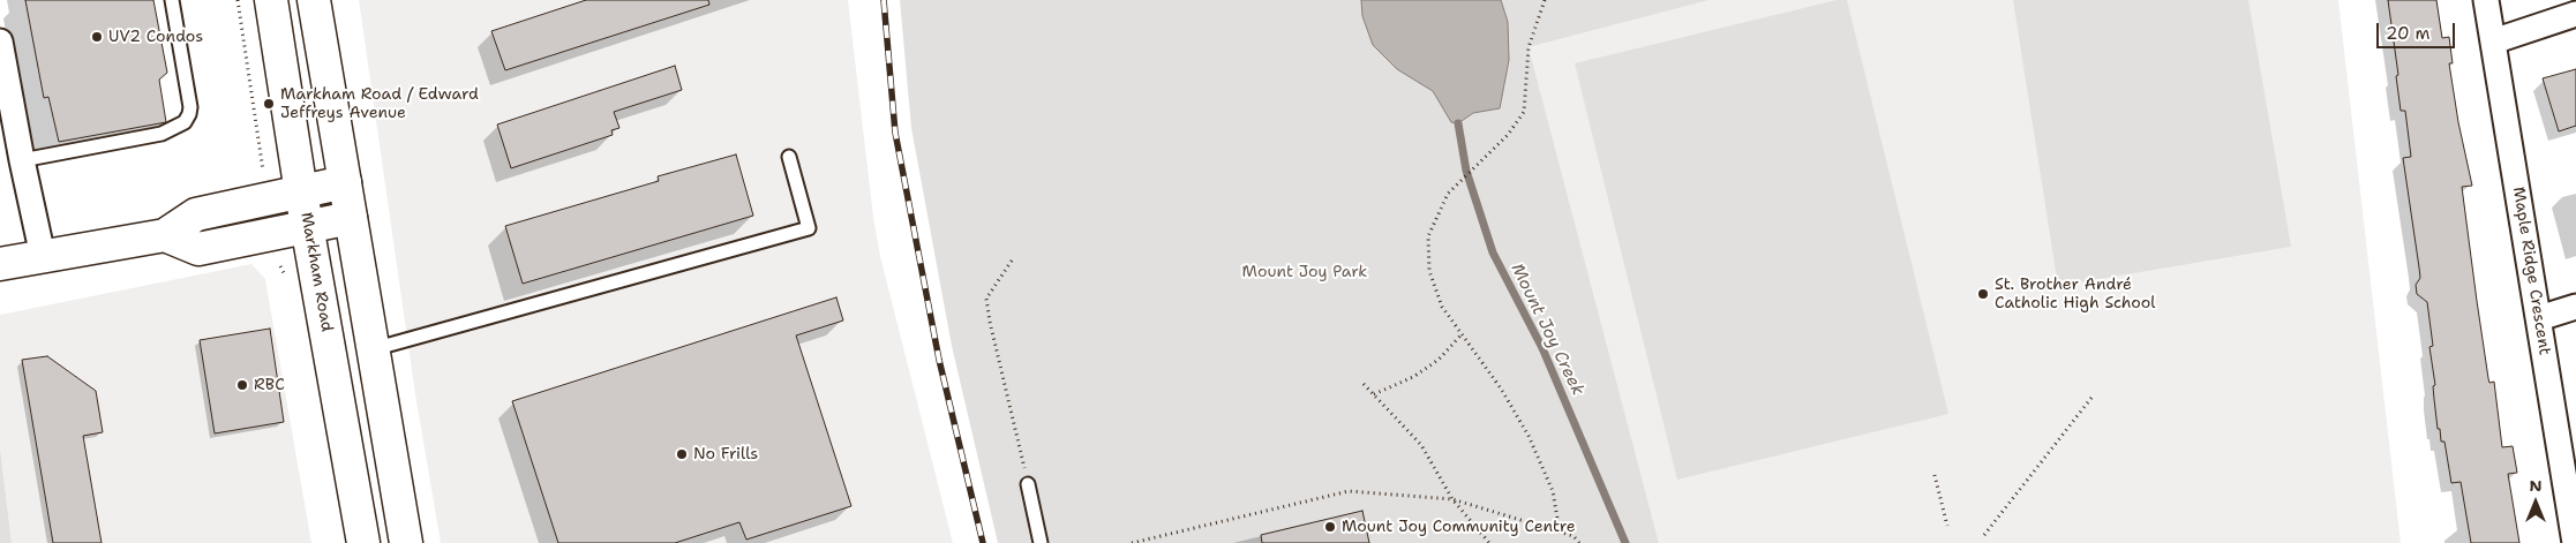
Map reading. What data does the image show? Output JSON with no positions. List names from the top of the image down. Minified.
{"streets":{"main road":["Markham Road"],"street":["Maple Ridge Crescent"]},"water":["Mount Joy Creek"],"parks":["Mount Joy Park"],"places":["UV2 Condos","Markham Road / Edward Jeffreys Avenue","St. Brother André Catholic High School","RBC","No Frills","Mount Joy Community Centre"],"scale_bar":"20 m","north":"top"}
